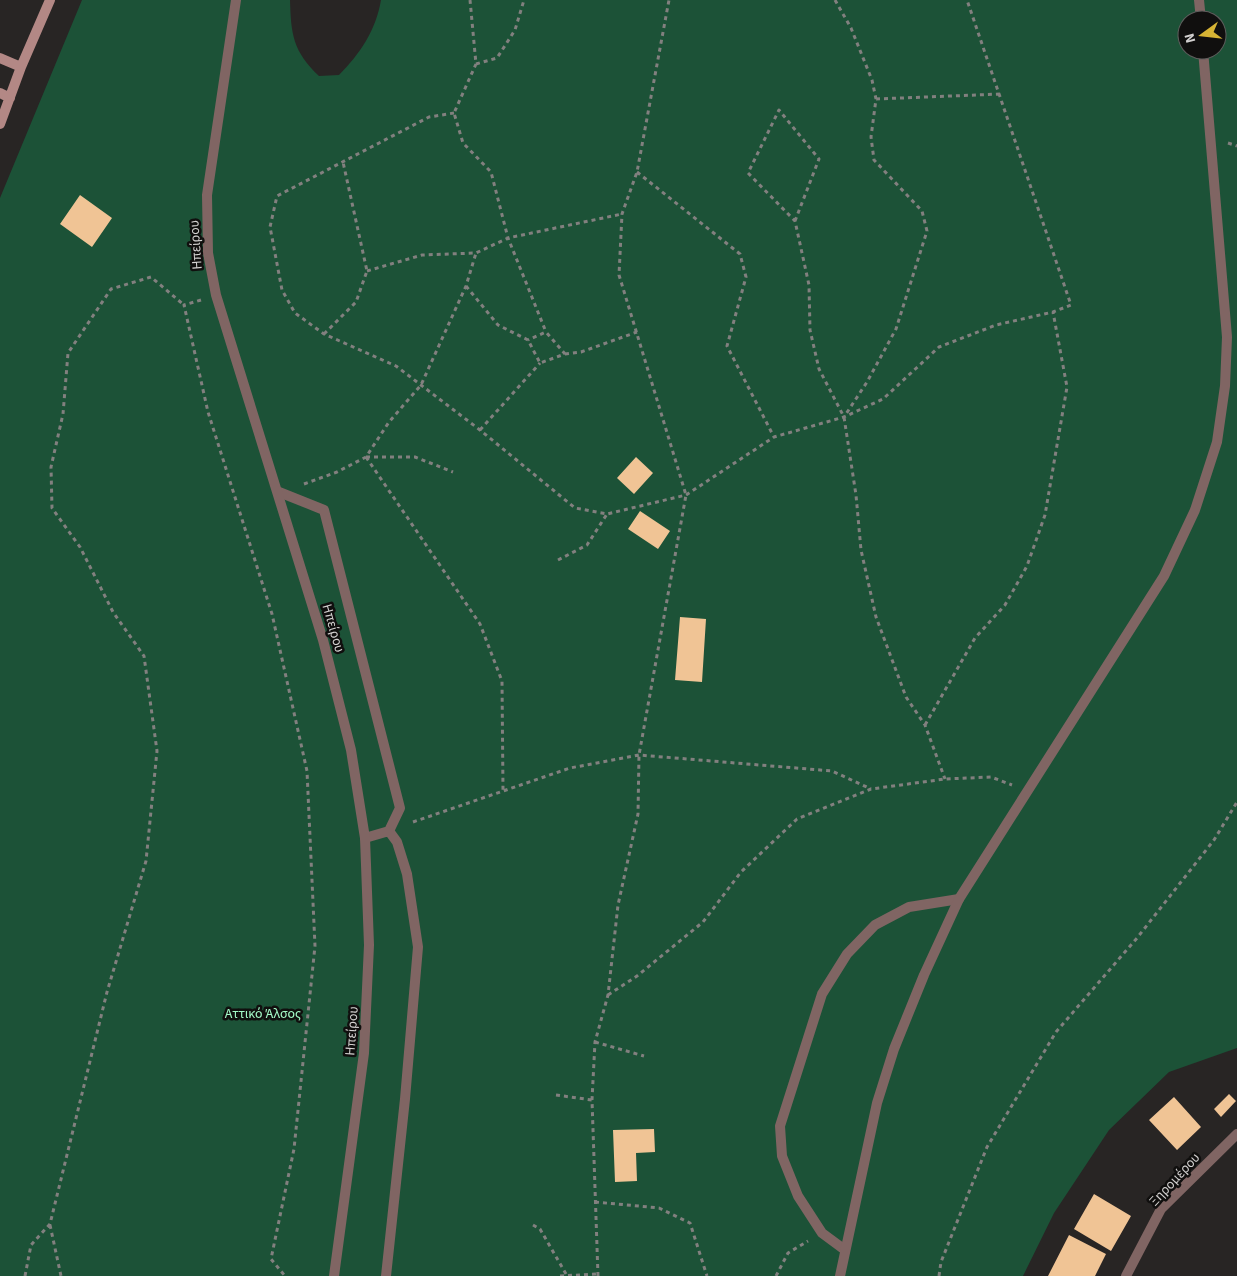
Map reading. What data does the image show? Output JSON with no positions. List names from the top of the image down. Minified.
{"streets":{"street":["Ηπείρου","Ξηρομέρου"]},"parks":["Αττικό Άλσος"],"north":"left"}
